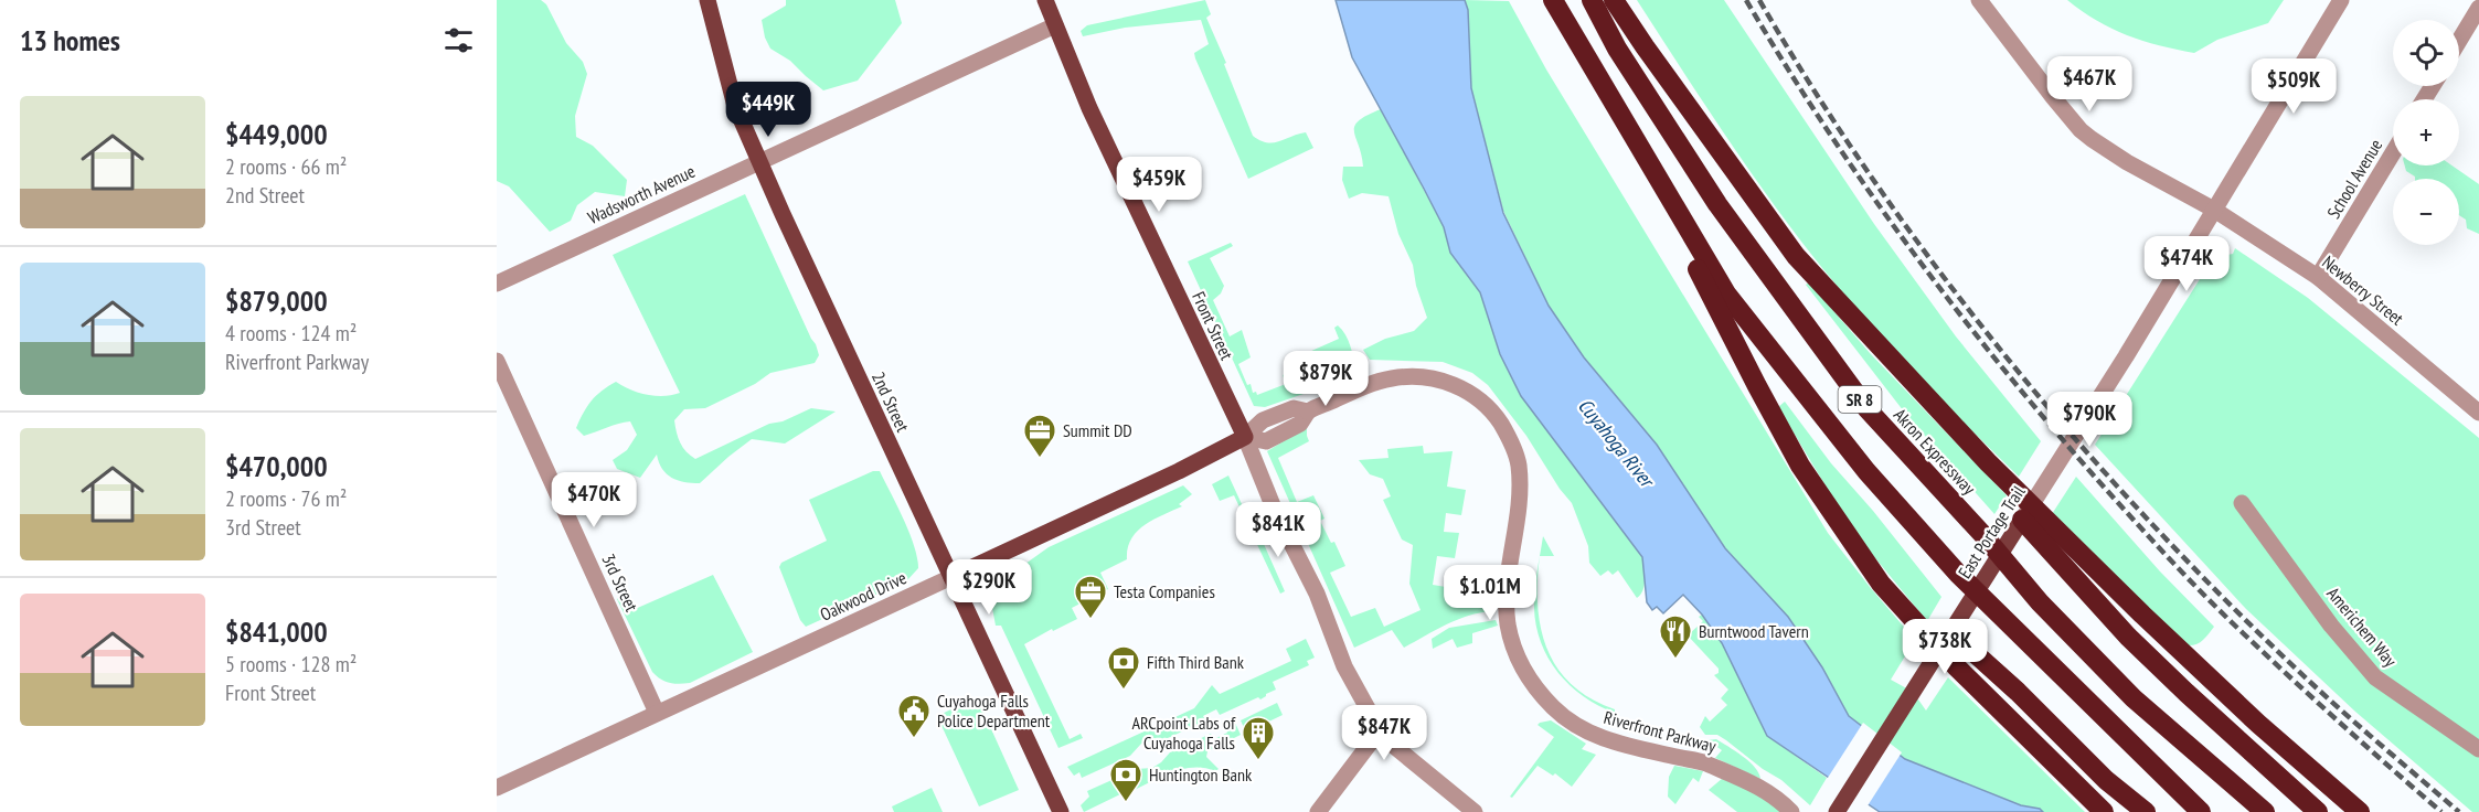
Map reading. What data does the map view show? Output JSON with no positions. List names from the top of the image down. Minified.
{"streets":{"highway":["SR 8","Akron Expressway"],"main road":["Front Street","2nd Street","East Portage Trail","Oakwood Drive"],"street":["School Avenue","Wadsworth Avenue","Newberry Street","3rd Street","Americhem Way","Riverfront Parkway"]},"crossings":[["School Avenue","Newberry Street"],["Wadsworth Avenue","Front Street"],["Wadsworth Avenue","2nd Street"],["Newberry Street","East Portage Trail"],["Front Street","Oakwood Drive"],["Front Street","Riverfront Parkway"],["2nd Street","Oakwood Drive"],["3rd Street","Oakwood Drive"],["Oakwood Drive","Riverfront Parkway"]],"water":["Cuyahoga River"],"places":{"office":["Summit DD","Testa Companies"],"restaurant":["Burntwood Tavern"],"bank":["Fifth Third Bank","Huntington Bank"],"public building":["Cuyahoga Falls Police Department"],"building":["ARCpoint Labs of Cuyahoga Falls"]},"page":{"heading":"13 homes","map_buttons":["+","−"],"price":["$467K","$509K","$449K","$459K","$474K","$879K","$790K","$470K","$841K","$290K","$1.01M","$738K","$847K"],"list":[{"name":"$449,000","note":"2 rooms · 66 m² · 2nd Street"},{"name":"$879,000","note":"4 rooms · 124 m² · Riverfront Parkway"},{"name":"$470,000","note":"2 rooms · 76 m² · 3rd Street"},{"name":"$841,000","note":"5 rooms · 128 m² · Front Street"}]}}
